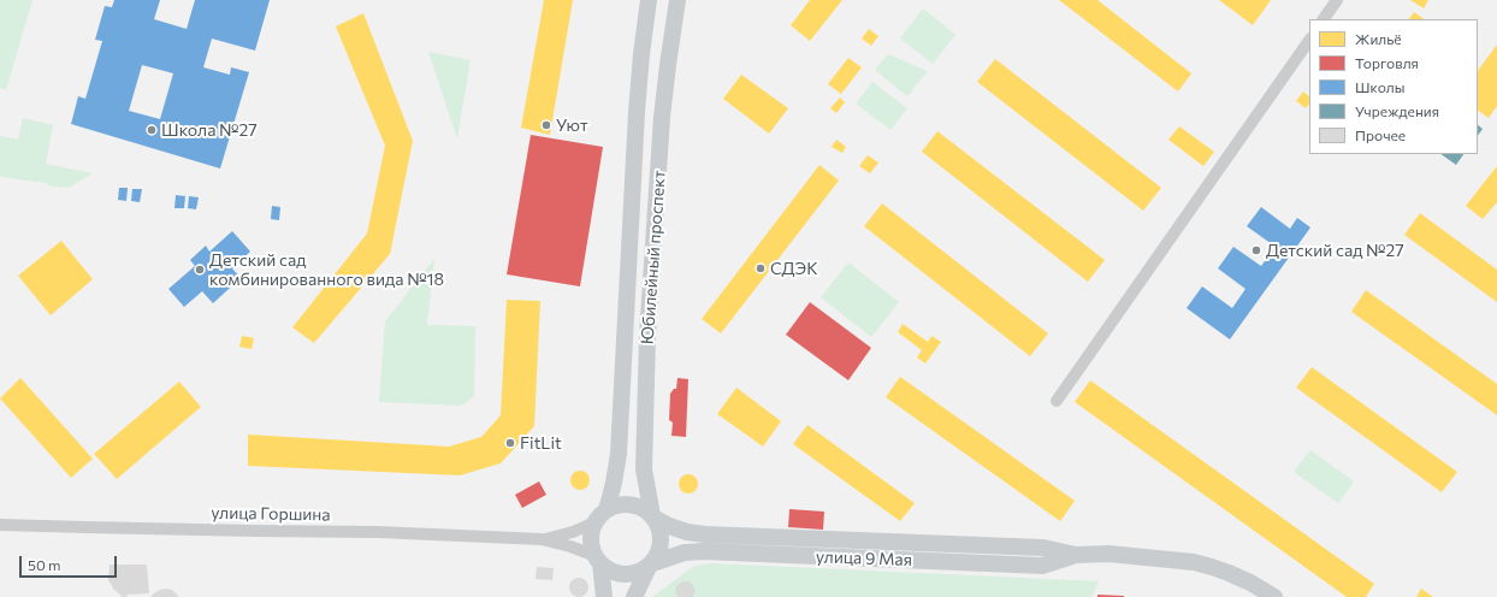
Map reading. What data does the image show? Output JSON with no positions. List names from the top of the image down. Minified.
{"streets":{"main road":["Юбилейный проспект","улица 9 Мая"],"street":["улица Горшина"]},"crossings":[["Юбилейный проспект","улица Горшина"],["Юбилейный проспект","улица 9 Мая"],["улица Горшина","улица 9 Мая"]],"places":["Уют","Школа №27","Детский сад №27","СДЭК","Детский сад комбинированного вида №18","FitLit"],"legend":["Жильё","Торговля","Школы","Учреждения","Прочее"],"scale_bar":"50 m"}
